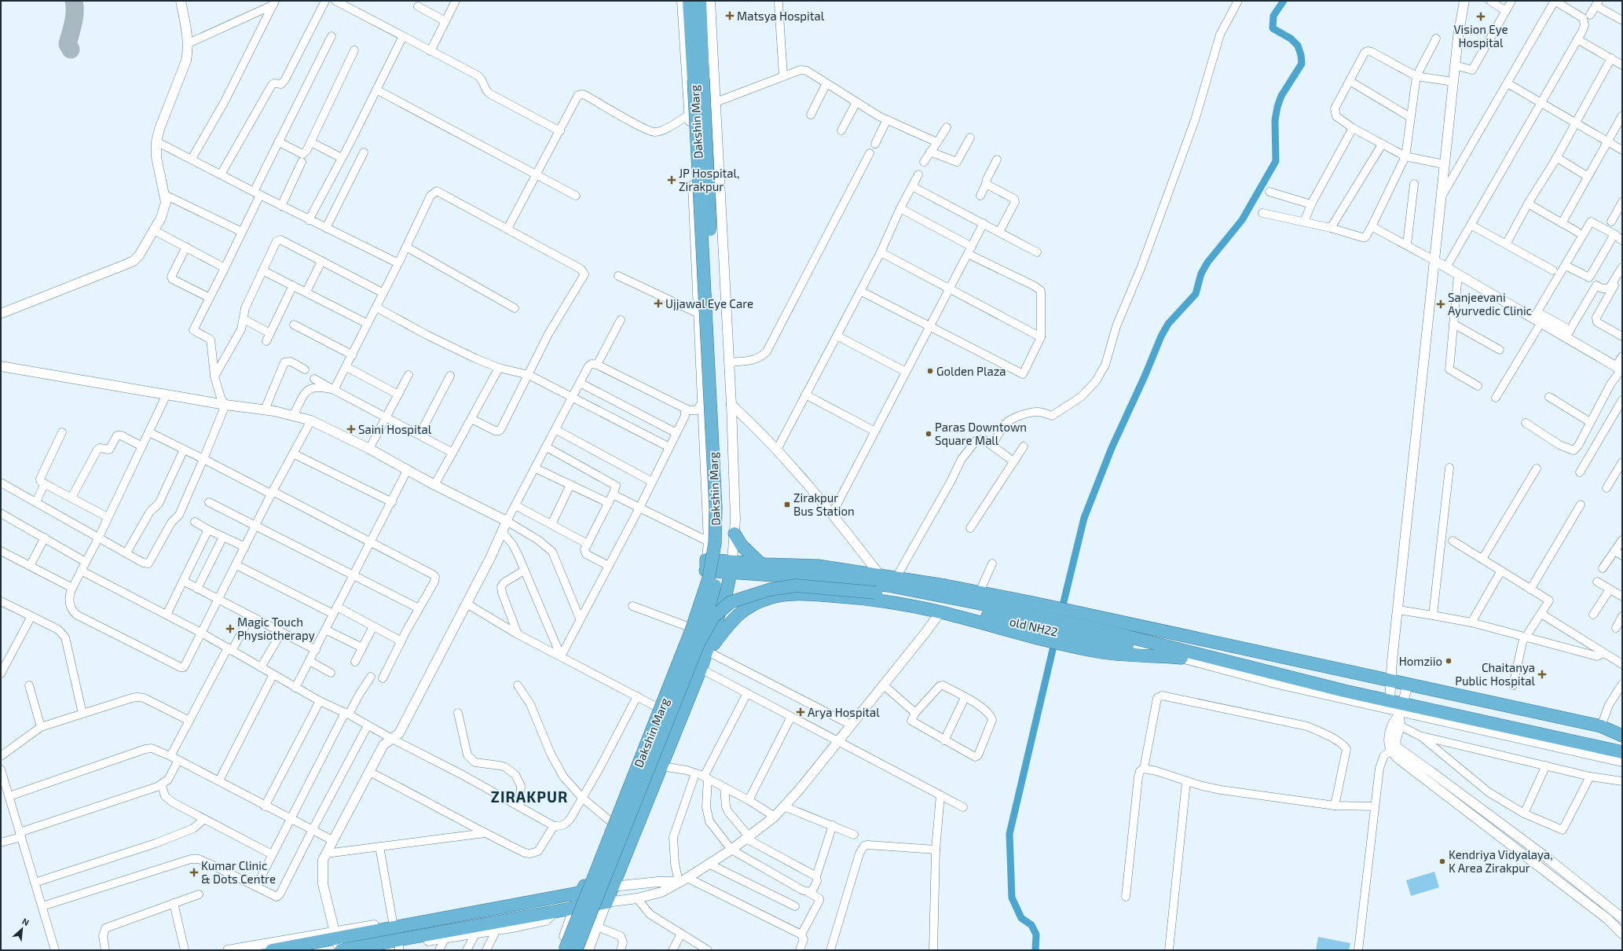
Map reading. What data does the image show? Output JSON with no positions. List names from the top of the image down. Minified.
{"streets":{"highway":["Dakshin Marg","old NH22"]},"crossings":[["Dakshin Marg","old NH22"]],"districts":["ZIRAKPUR"],"places":{"health":["Matsya Hospital","Vision Eye Hospital","JP Hospital, Zirakpur","Ujjawal Eye Care","Sanjeevani Ayurvedic Clinic","Saini Hospital","Magic Touch Physiotherapy","Chaitanya Public Hospital","Arya Hospital","Kumar Clinic & Dots Centre"],"other":["Golden Plaza","Paras Downtown Square Mall","Homziio","Kendriya Vidyalaya, K Area Zirakpur"],"transit":["Zirakpur Bus Station"]},"north":"top right"}
